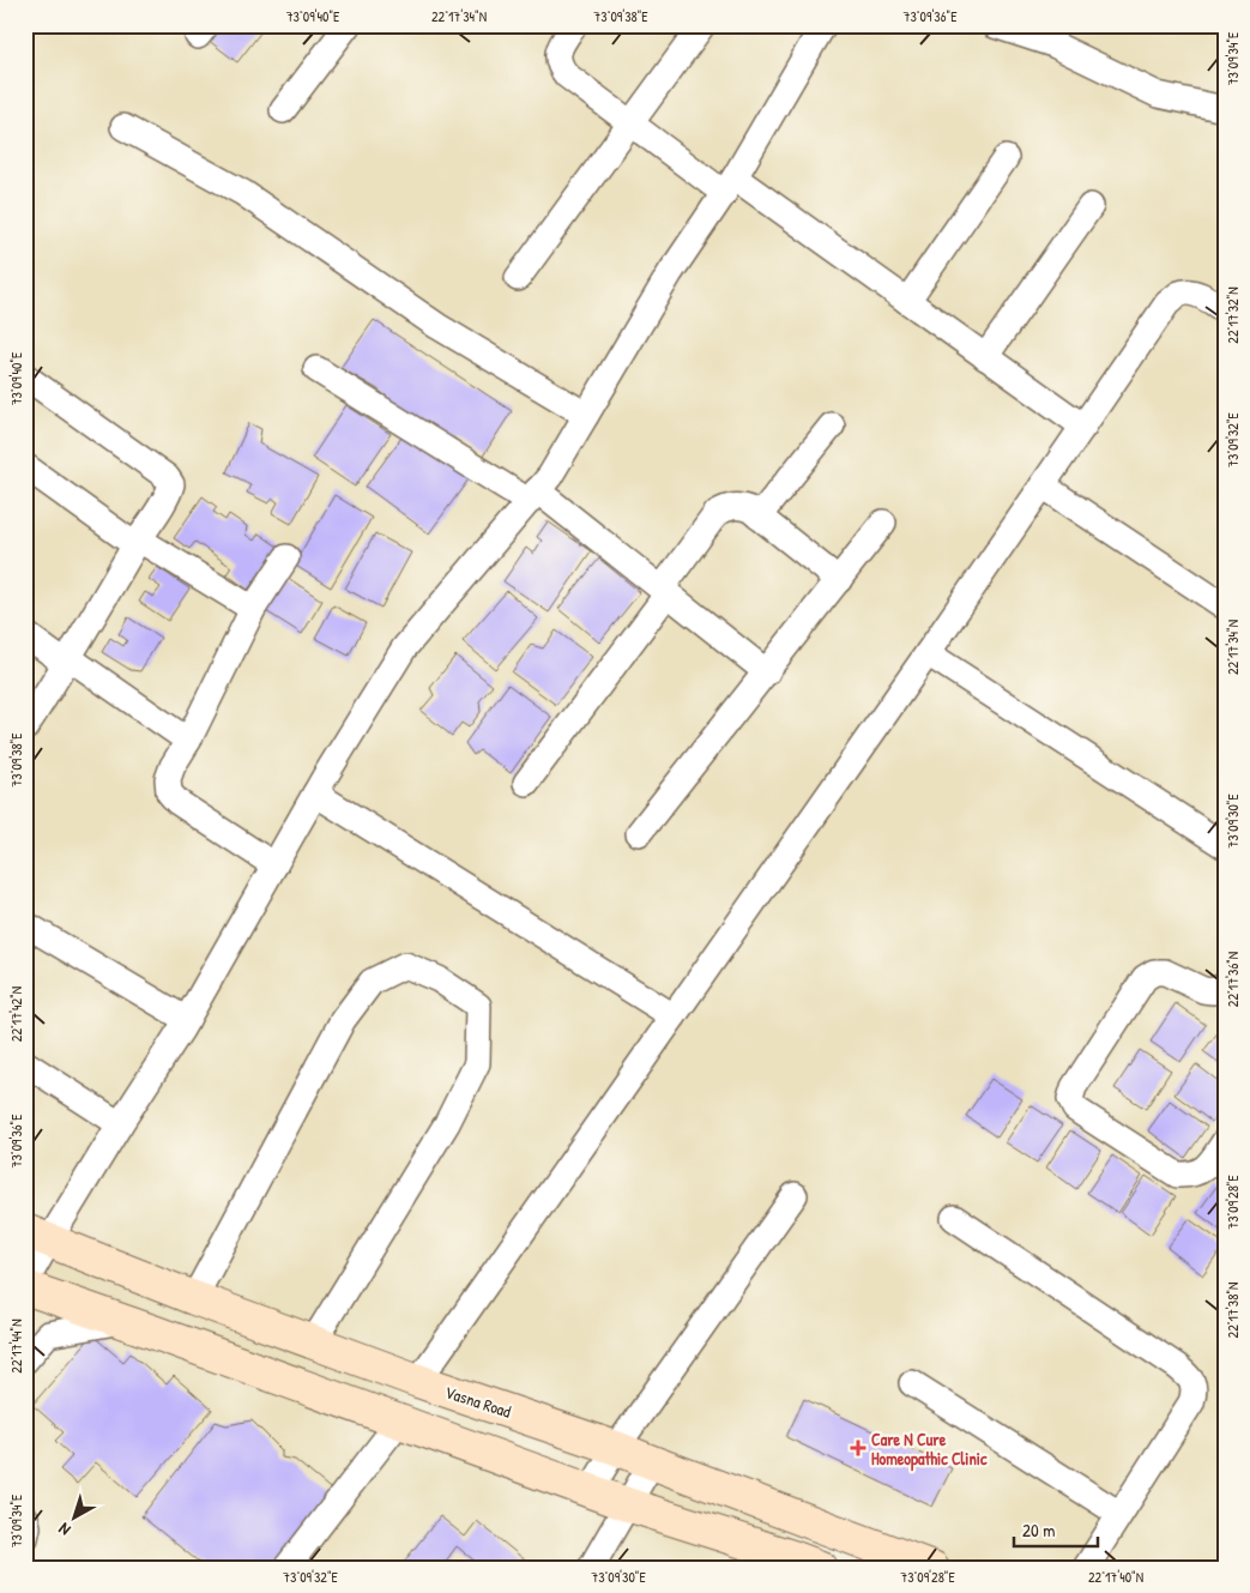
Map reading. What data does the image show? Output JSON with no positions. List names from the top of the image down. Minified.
{"streets":{"main road":["Vasna Road"]},"places":{"health":["Care N Cure Homeopathic Clinic"]},"scale_bar":"20 m","north":"bottom left","coordinates":["73°09'40\"E","22°17'34\"N","73°09'38\"E","73°09'36\"E","73°09'34\"E","22°17'32\"N","73°09'32\"E","73°09'30\"E","22°17'36\"N","22°17'42\"N","73°09'28\"E","22°17'38\"N","22°17'44\"N","22°17'40\"N"]}
